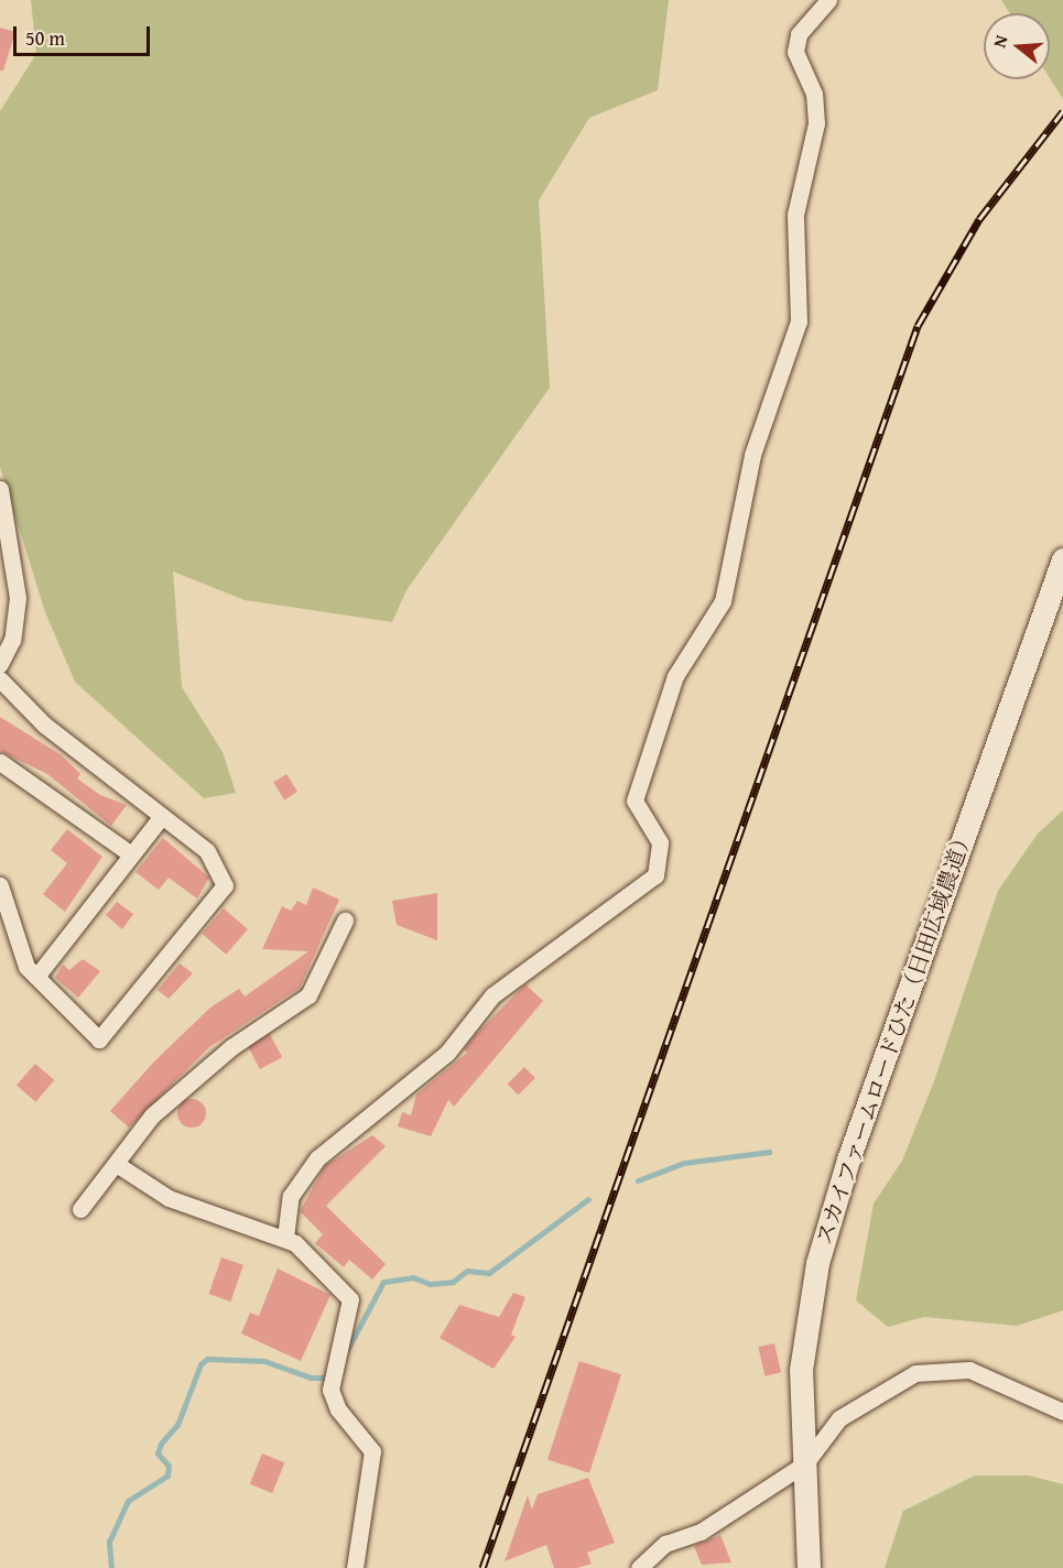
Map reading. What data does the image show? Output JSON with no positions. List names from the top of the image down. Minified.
{"streets":{"street":["スカイファームロードひた（日田広域農道）"]},"scale_bar":"50 m","north":"left"}
